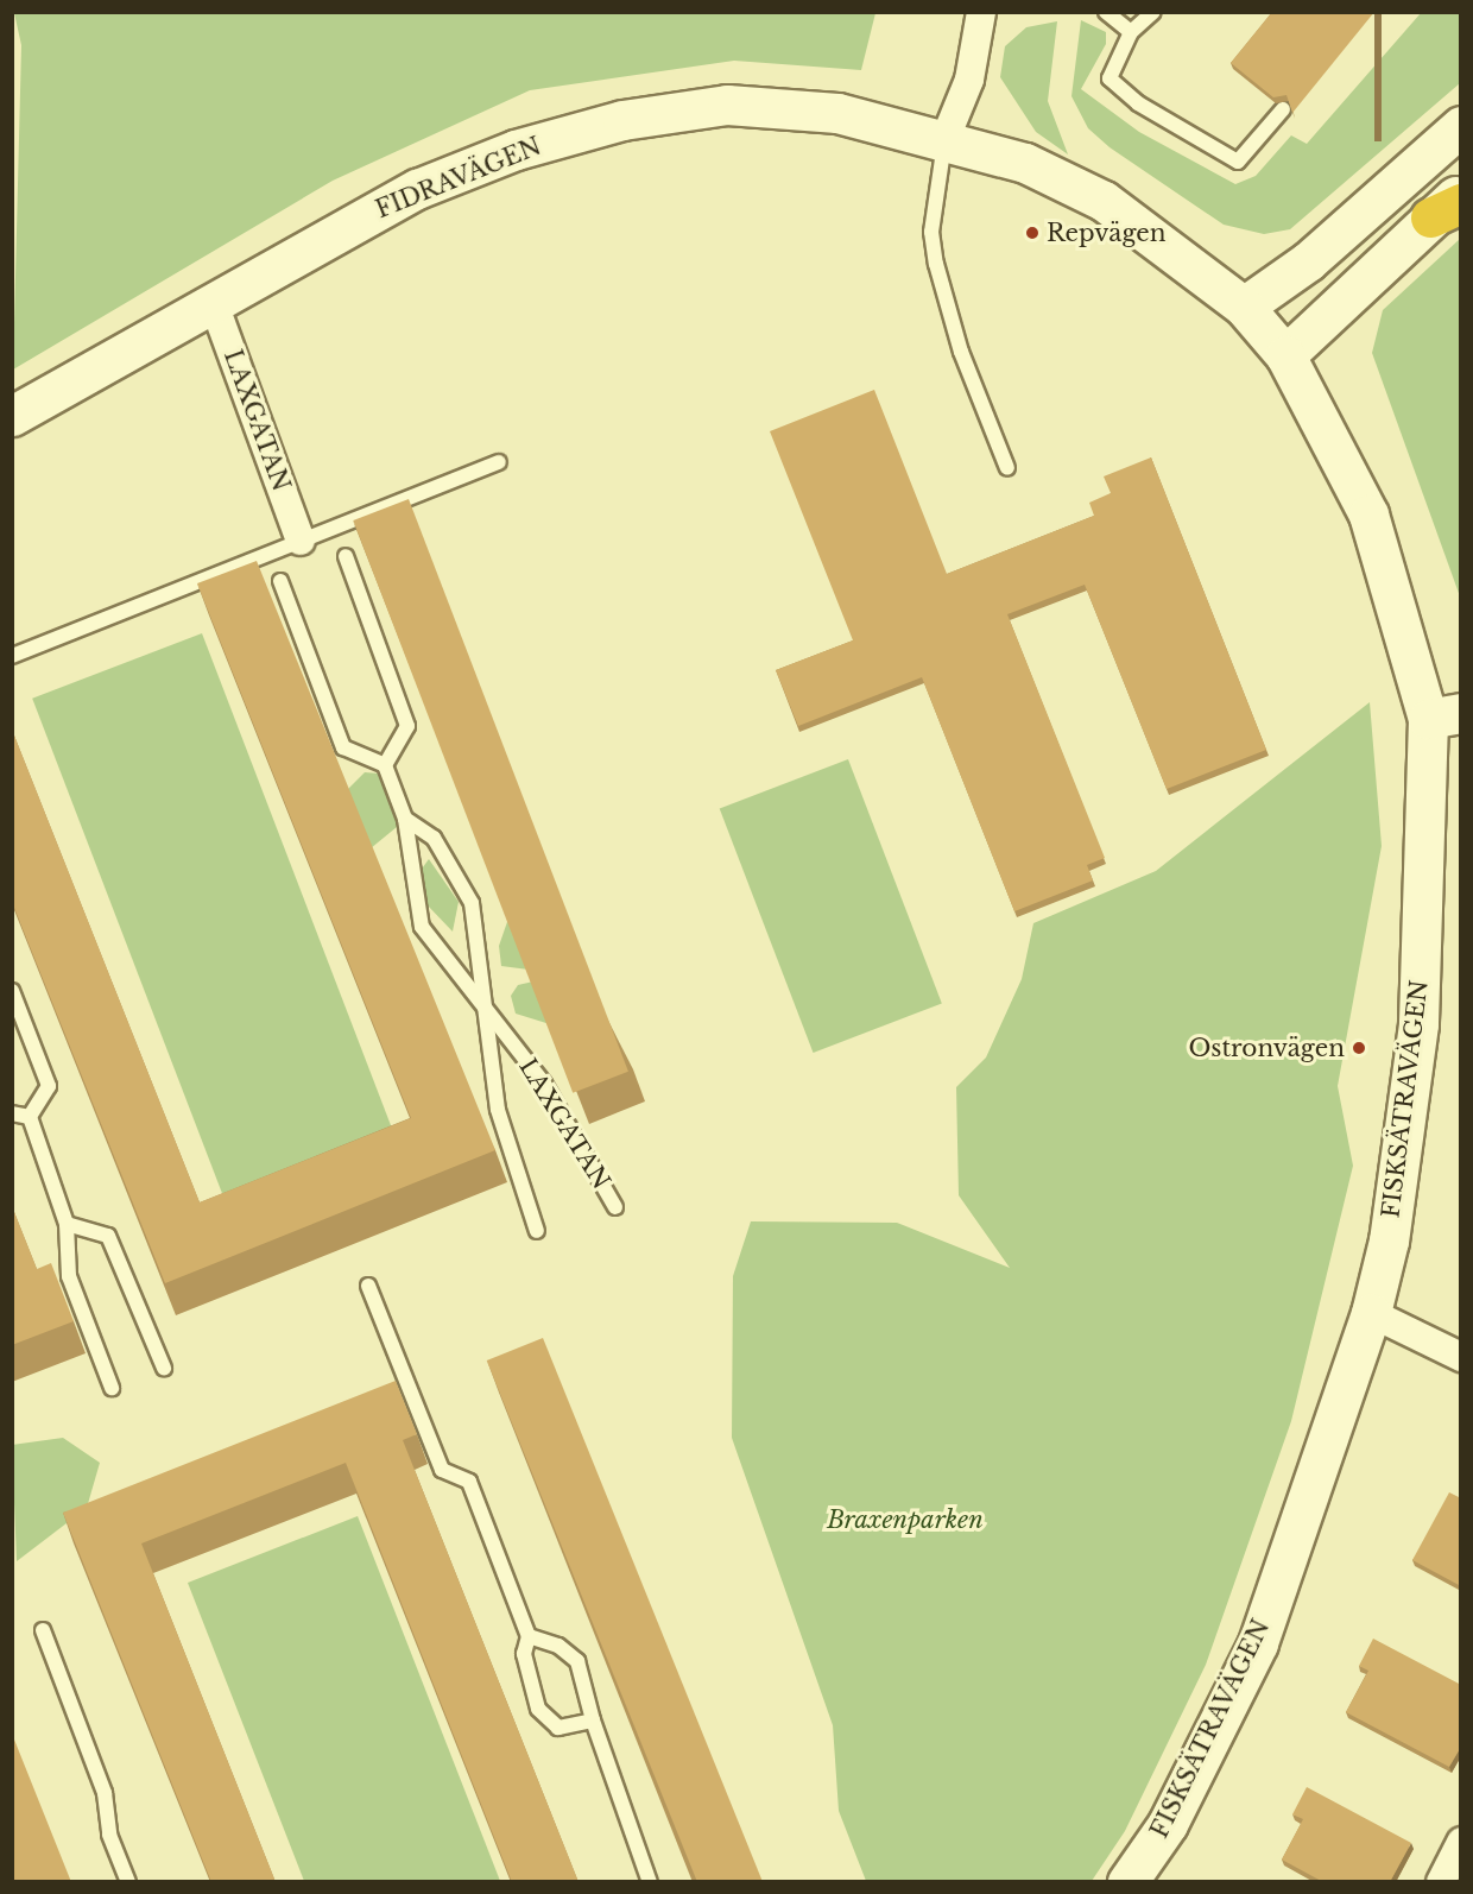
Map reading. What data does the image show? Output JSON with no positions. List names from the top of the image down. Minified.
{"streets":{"street":["FIDRAVÄGEN","LAXGATAN","FISKSÄTRAVÄGEN"]},"crossings":[["FIDRAVÄGEN","LAXGATAN"],["FIDRAVÄGEN","FISKSÄTRAVÄGEN"]],"parks":["Braxenparken"],"places":["Repvägen","Ostronvägen"]}
